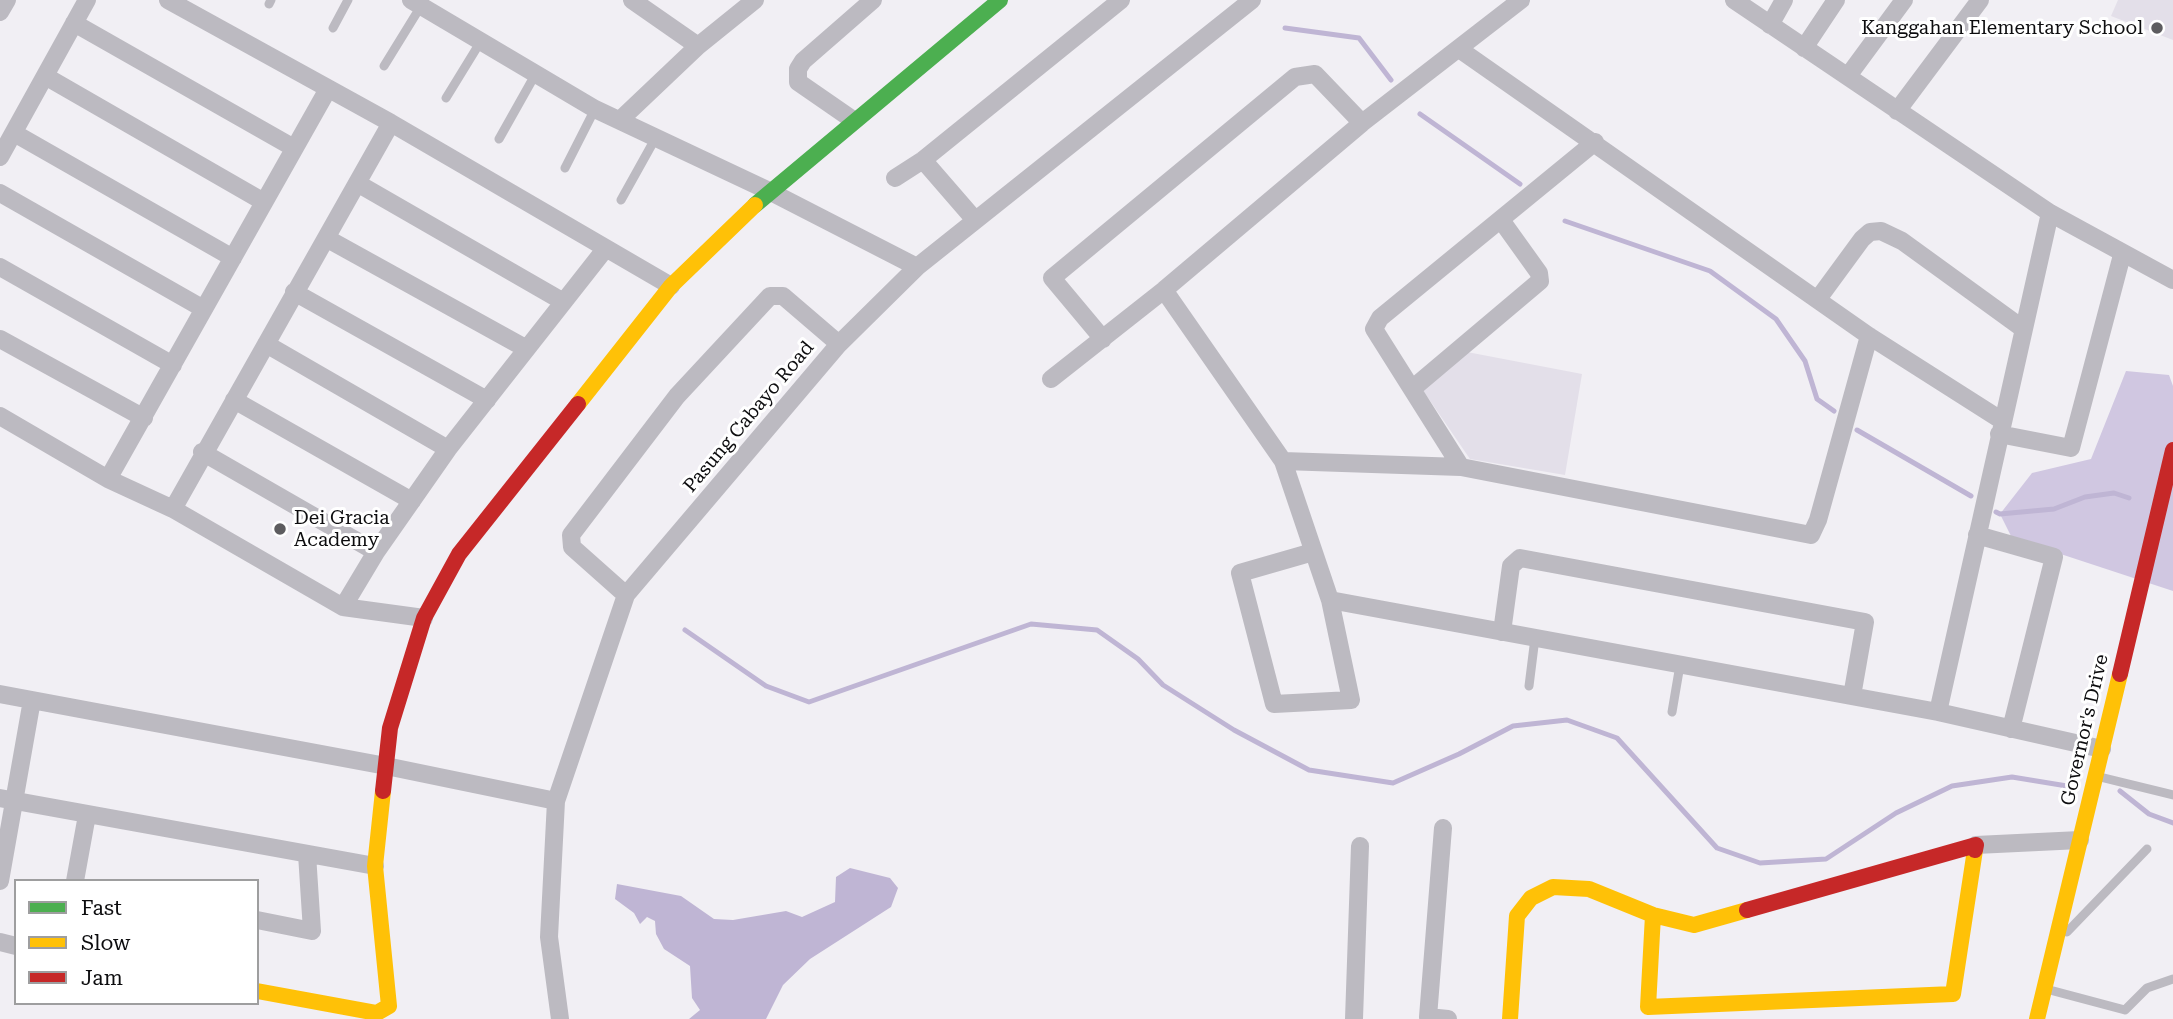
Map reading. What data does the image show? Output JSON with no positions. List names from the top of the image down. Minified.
{"streets":{"street":["Pasung Cabayo Road","Governor's Drive"]},"places":["Kanggahan Elementary School","Dei Gracia Academy"],"legend":["Fast","Slow","Jam"]}
